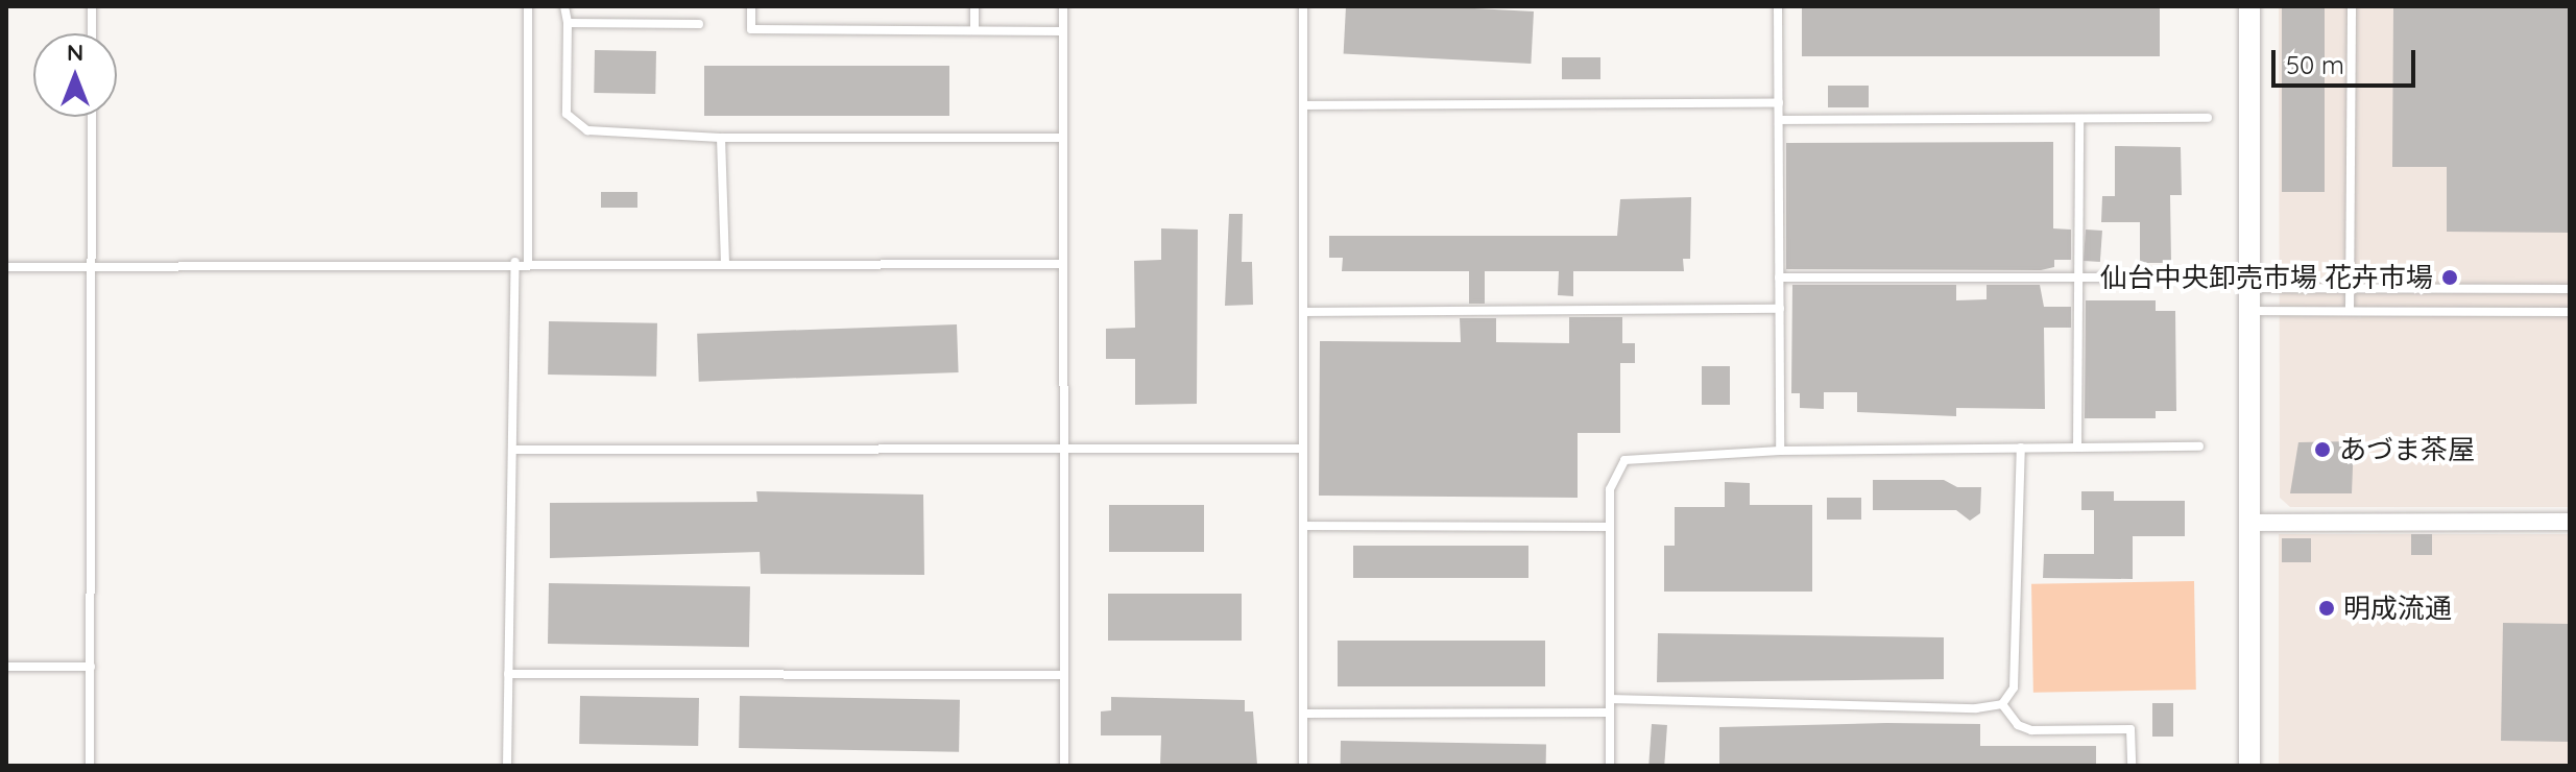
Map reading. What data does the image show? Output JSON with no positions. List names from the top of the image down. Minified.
{"places":["仙台中央卸売市場 花卉市場","あづま茶屋","明成流通"],"scale_bar":"50 m","north":"top"}
